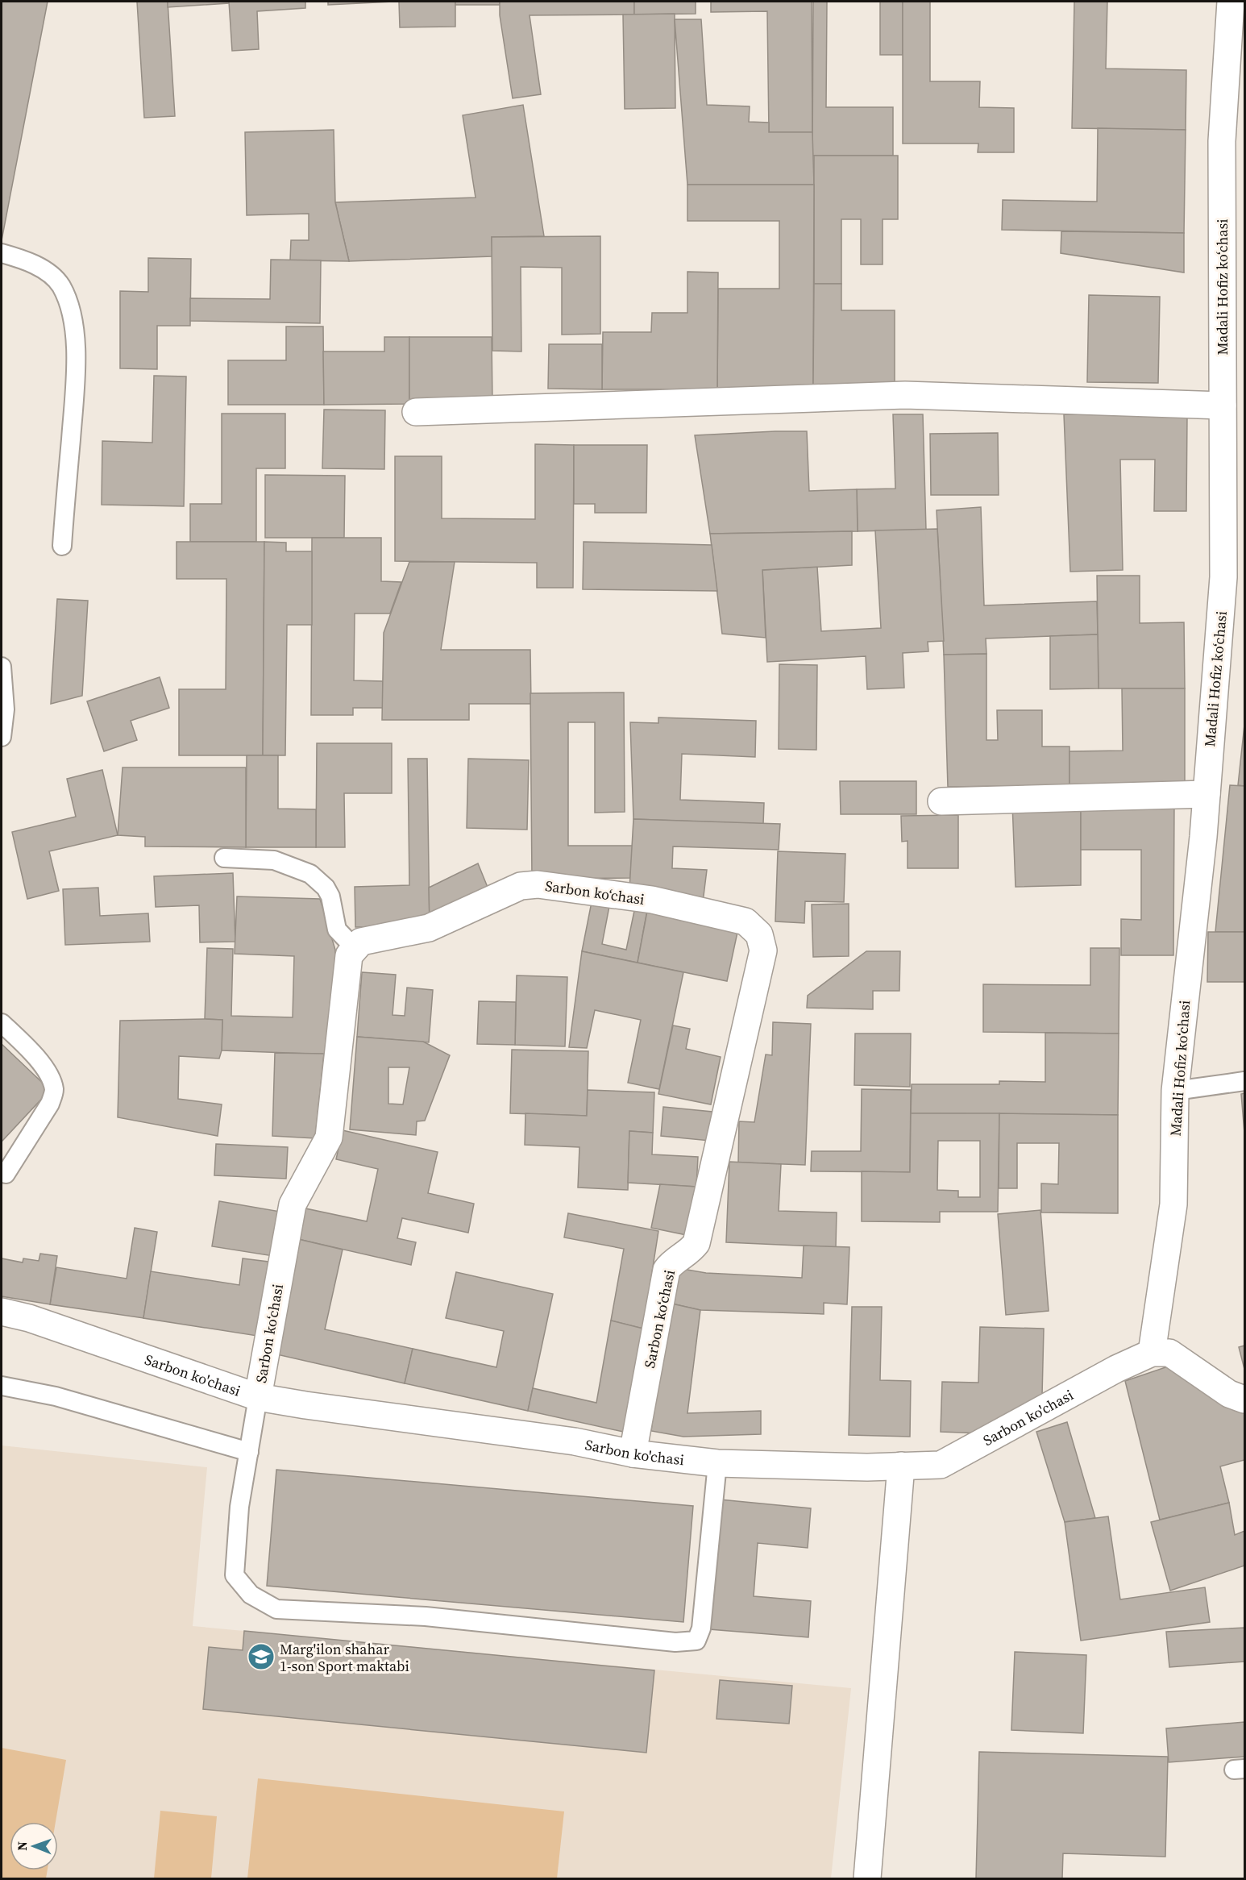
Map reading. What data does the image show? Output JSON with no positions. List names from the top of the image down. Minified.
{"streets":{"street":["Madali Hofiz koʻchasi","Sarbon koʻchasi","Sarbon ko'chasi"]},"crossings":[["Madali Hofiz koʻchasi","Sarbon ko'chasi"],["Sarbon koʻchasi","Sarbon ko'chasi"]],"places":{"school or university":["Marg'ilon shahar 1-son Sport maktabi"]},"north":"left"}
